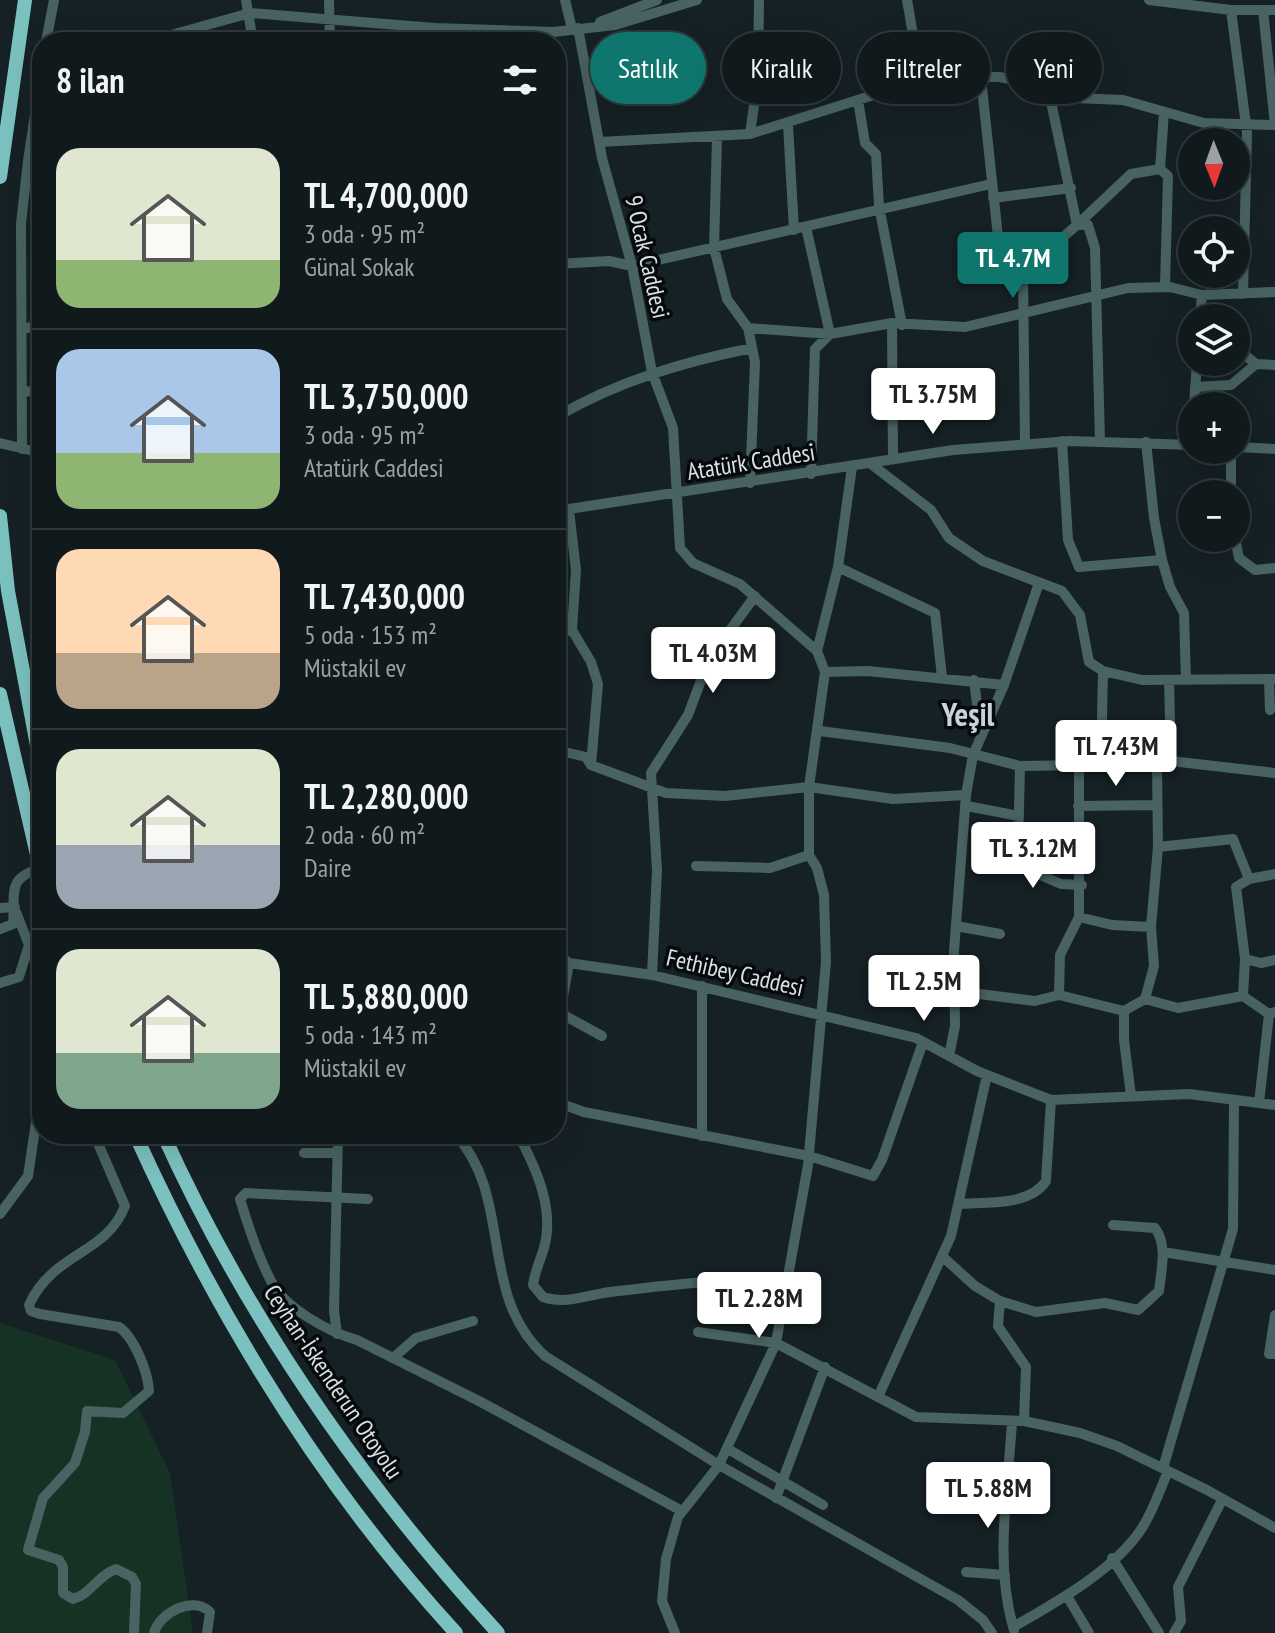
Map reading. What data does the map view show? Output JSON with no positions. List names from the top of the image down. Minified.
{"streets":{"highway":["Ceyhan-İskenderun Otoyolu"],"street":["9 Ocak Caddesi","Atatürk Caddesi","Fethibey Caddesi"]},"crossings":[["9 Ocak Caddesi","Atatürk Caddesi"]],"districts":["Yeşil"],"north":"bottom","page":{"chip":["Satılık","Kiralık","Filtreler","Yeni"],"heading":"8 ilan","map_buttons":["+","−"],"list":[{"name":"TL 4,700,000","note":"3 oda · 95 m² · Günal Sokak"},{"name":"TL 3,750,000","note":"3 oda · 95 m² · Atatürk Caddesi"},{"name":"TL 7,430,000","note":"5 oda · 153 m² · Müstakil ev"},{"name":"TL 2,280,000","note":"2 oda · 60 m² · Daire"},{"name":"TL 5,880,000","note":"5 oda · 143 m² · Müstakil ev"}],"price":["TL 4.7M","TL 3.75M","TL 4.03M","TL 7.43M","TL 3.12M","TL 2.5M","TL 2.28M","TL 5.88M"]}}
